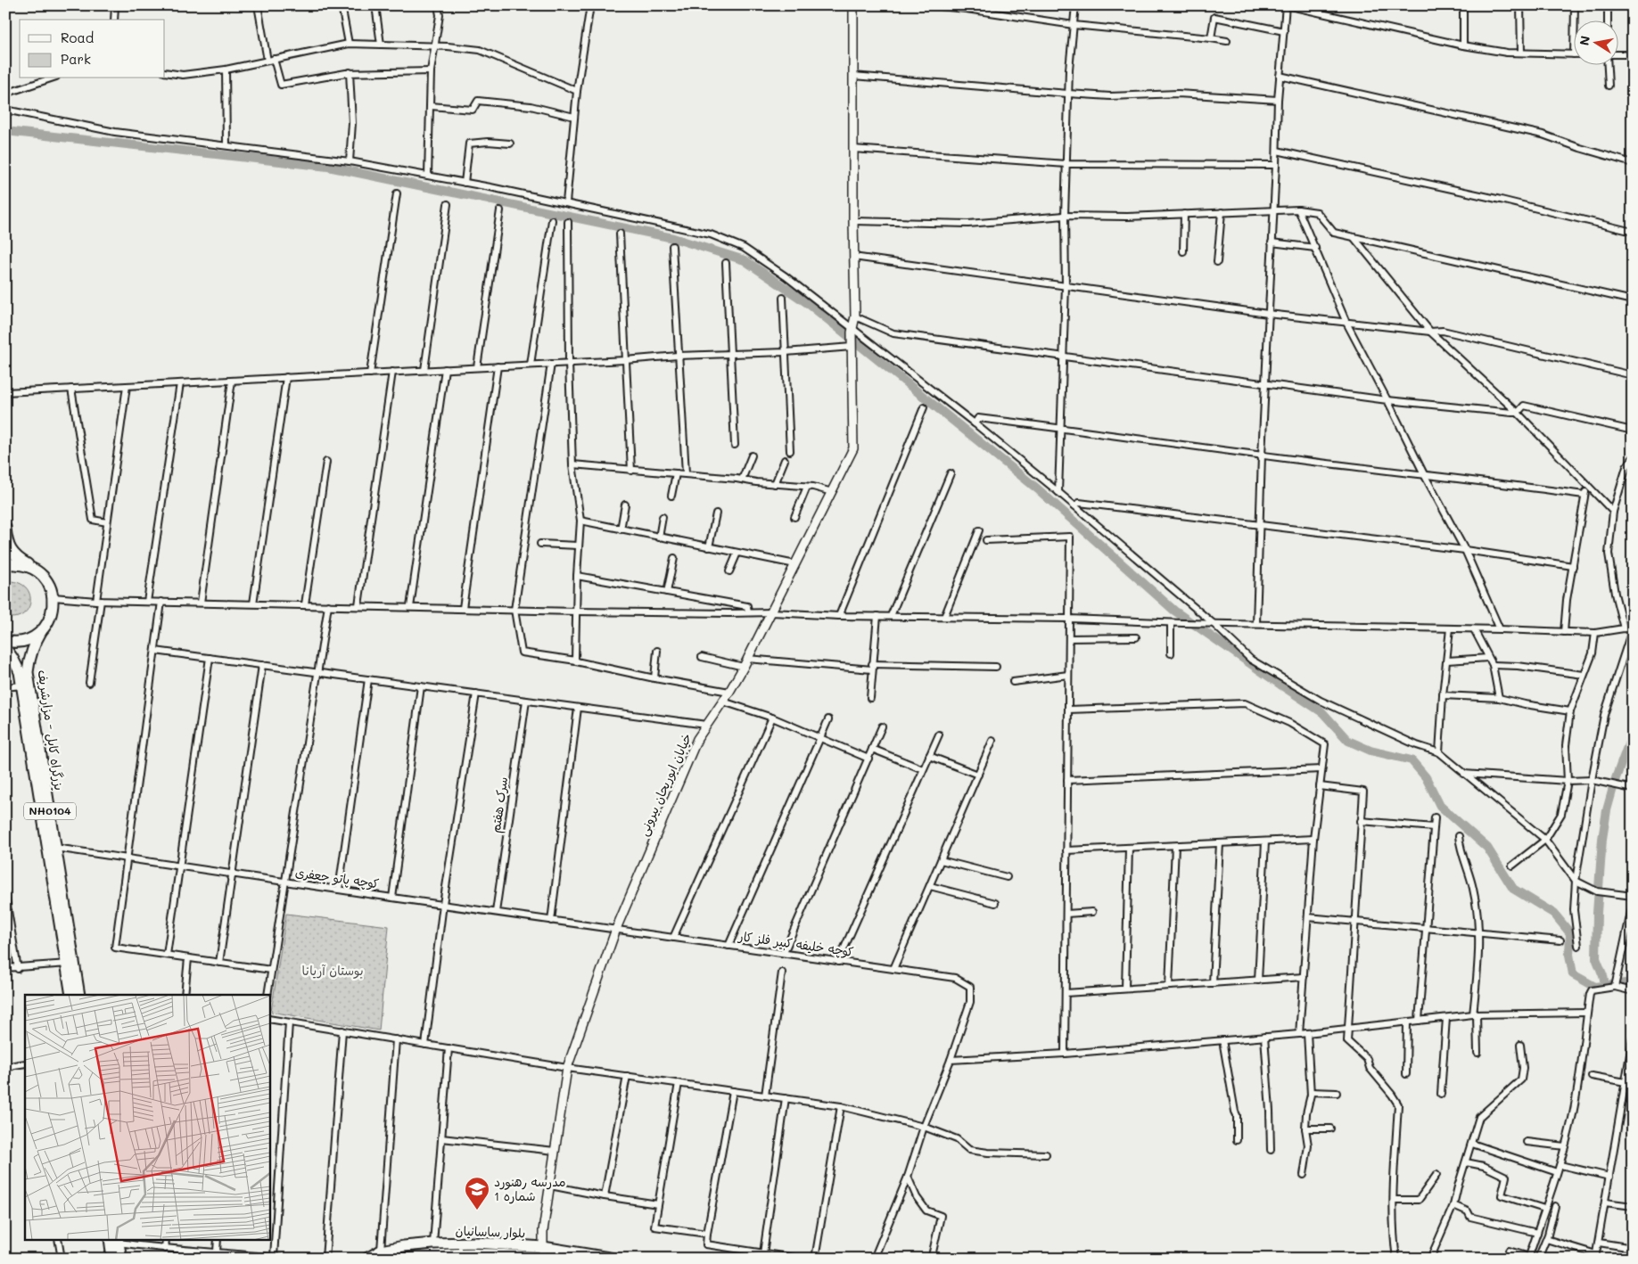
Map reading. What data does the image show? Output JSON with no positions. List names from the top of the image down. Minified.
{"streets":{"highway":["بزرگراه کابل - مزارشریف","NH0104","بلوار ساسانیان"],"street":["خیابان ابوریحان بیرونی","سرک هفتم","کوچه پاتو جعفری","کوچه خلیفه کبیر فلز کار"]},"crossings":[["بزرگراه کابل - مزارشریف","NH0104"],["بزرگراه کابل - مزارشریف","کوچه پاتو جعفری"],["خیابان ابوریحان بیرونی","کوچه پاتو جعفری"],["خیابان ابوریحان بیرونی","کوچه خلیفه کبیر فلز کار"],["خیابان ابوریحان بیرونی","بلوار ساسانیان"],["سرک هفتم","کوچه پاتو جعفری"],["کوچه پاتو جعفری","کوچه خلیفه کبیر فلز کار"]],"parks":["بوستان آریانا"],"places":{"school or university":["مدرسه رهنورد شماره 1"]},"legend":["Road","Park"],"north":"left"}
